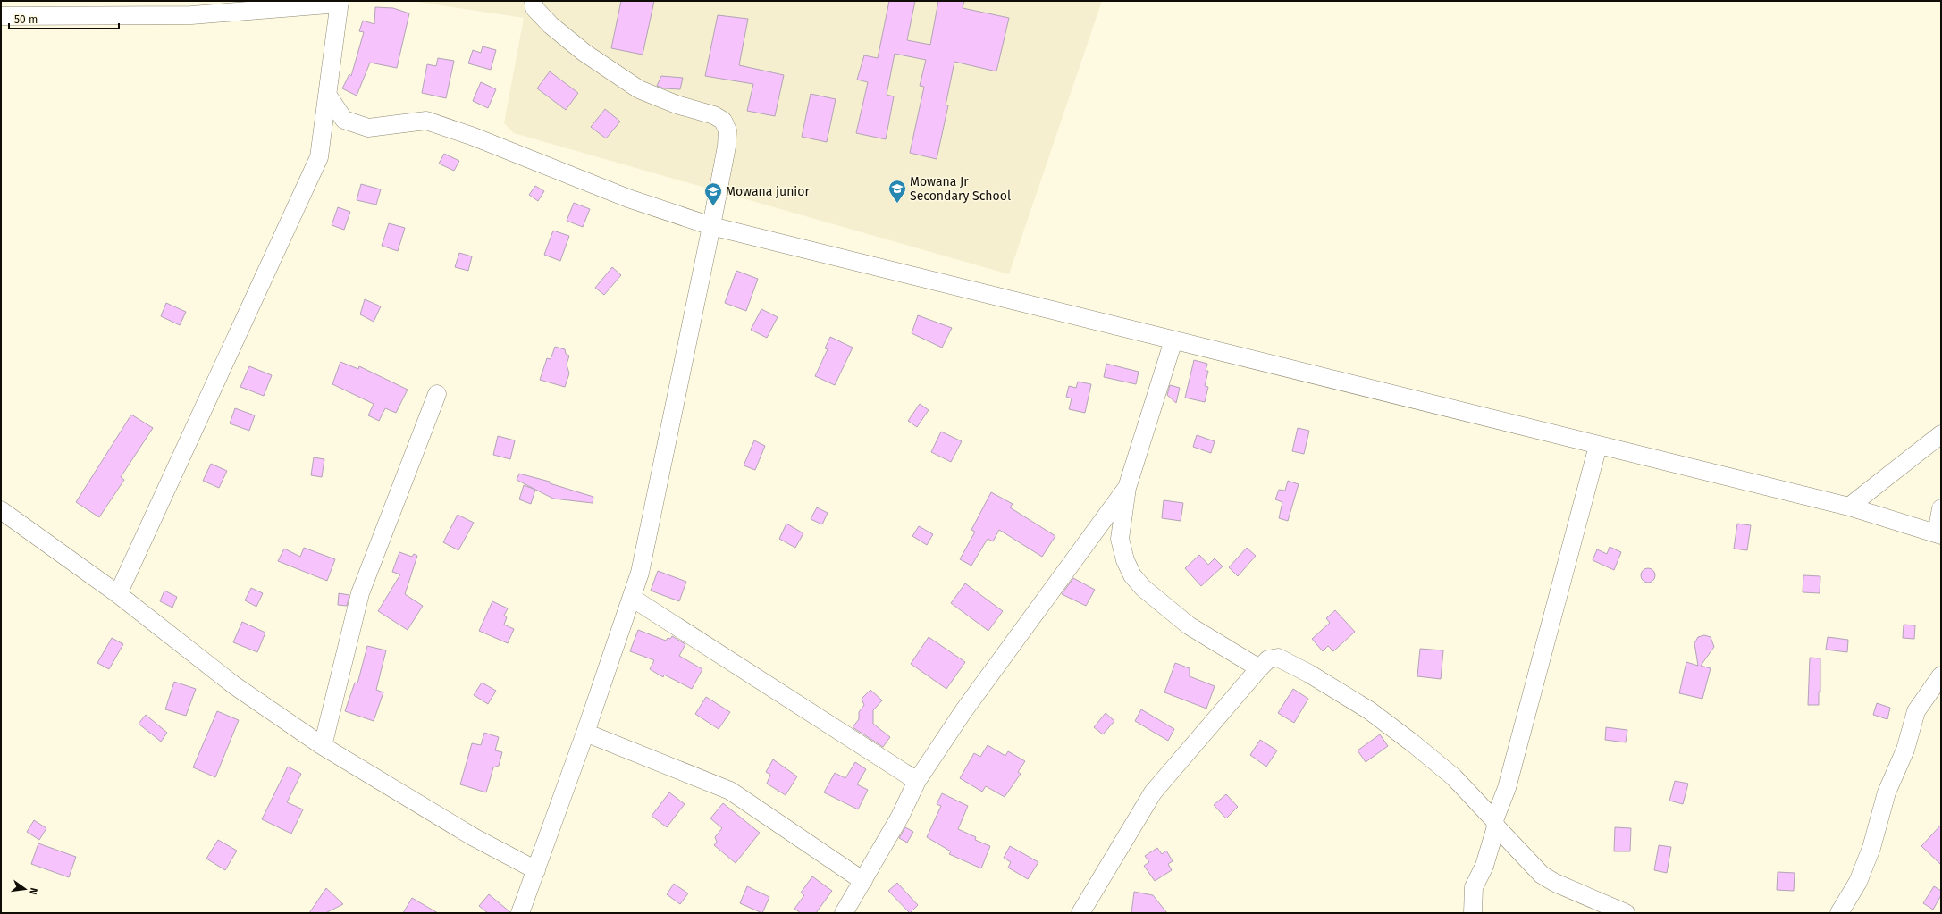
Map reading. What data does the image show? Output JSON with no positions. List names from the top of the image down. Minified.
{"places":{"school or university":["Mowana Jr Secondary School","Mowana junior"]},"scale_bar":"50 m","north":"right"}
